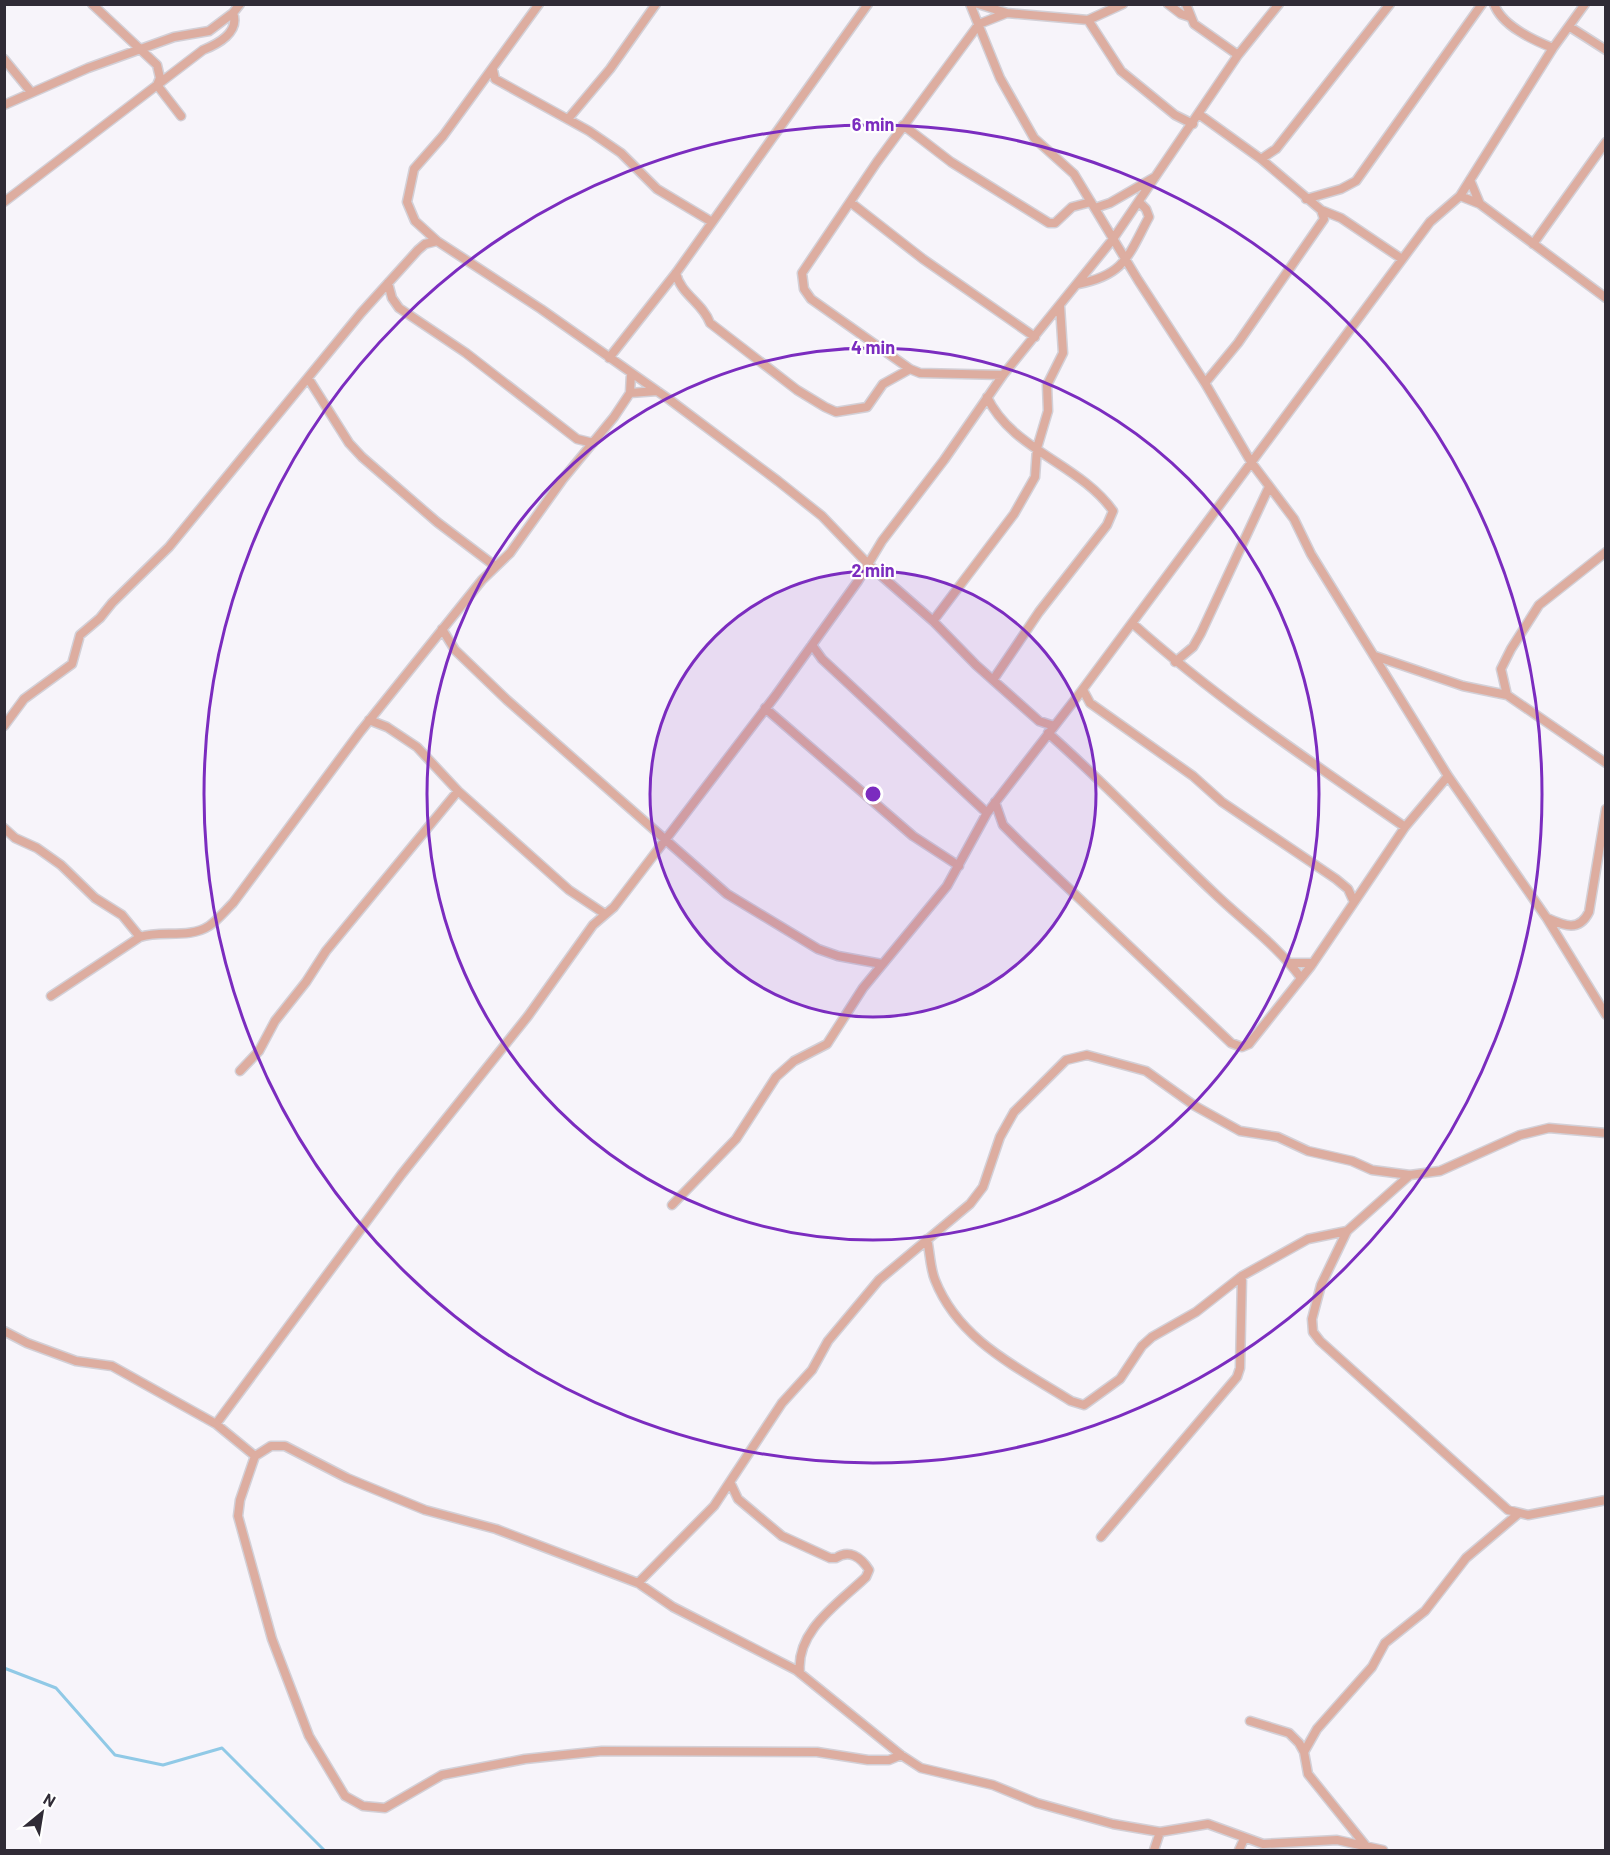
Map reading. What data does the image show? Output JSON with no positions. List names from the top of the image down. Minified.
{"north":"top right","rings":["6 min","4 min","2 min"]}
